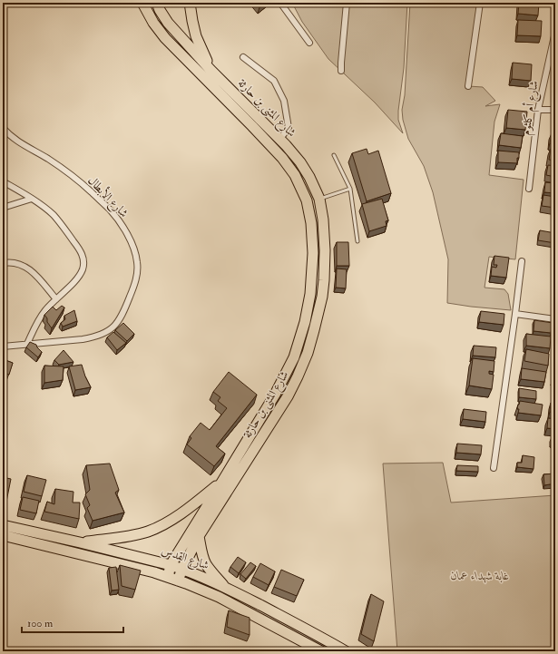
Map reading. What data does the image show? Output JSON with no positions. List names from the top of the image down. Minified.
{"streets":{"highway":["شارع المثنى بن حارثة","شارع القدس"],"street":["شارع أم كلثوم","شارع الأبطال"]},"crossings":[["شارع المثنى بن حارثة","شارع القدس"]],"parks":["غابة شهداء عمان"],"scale_bar":"100 m"}
